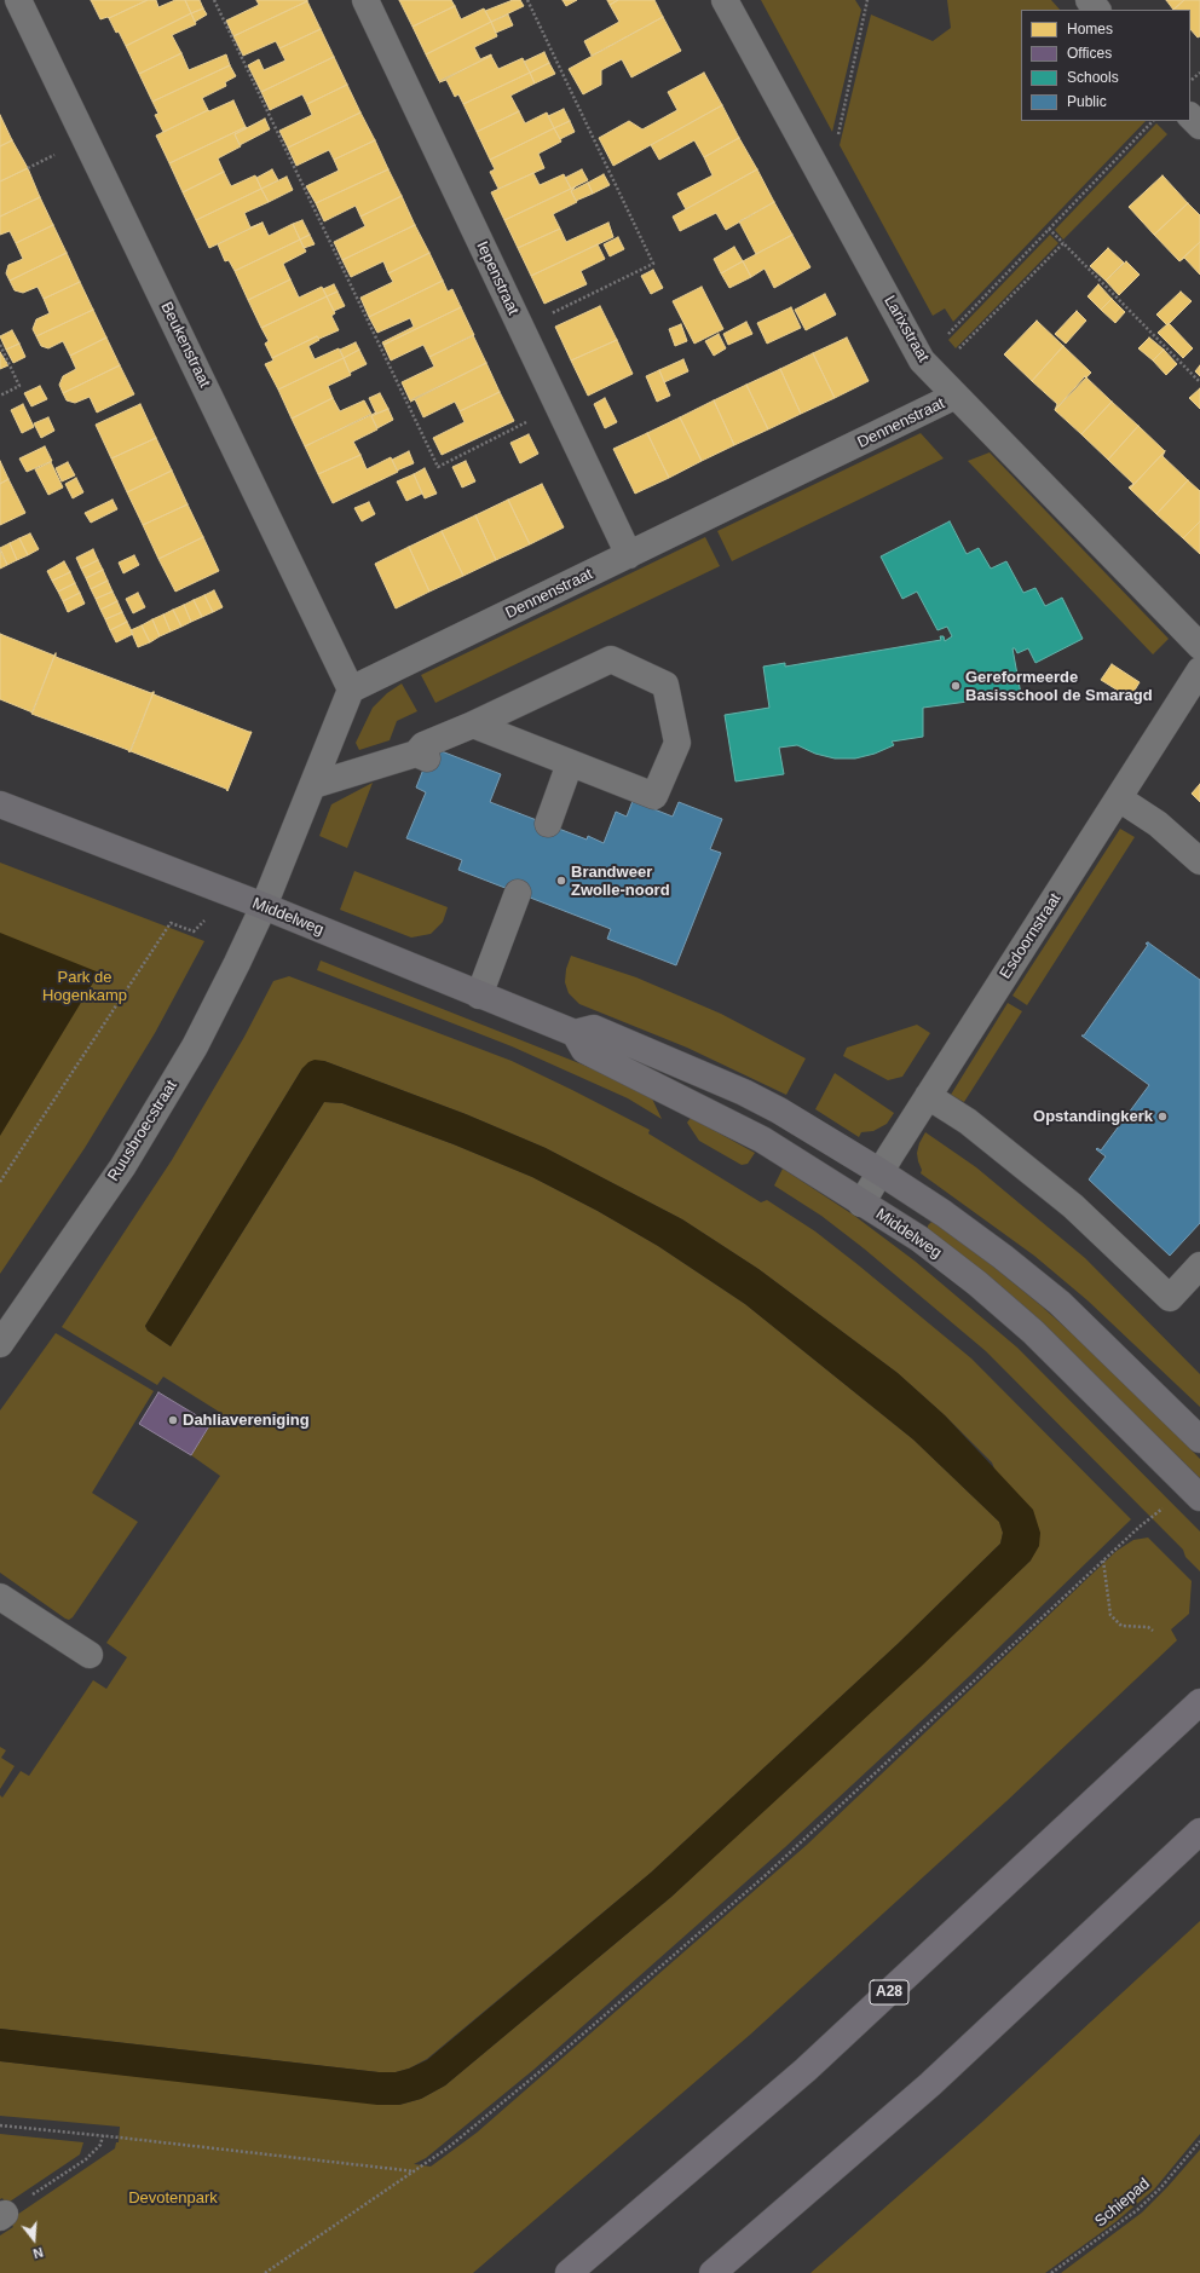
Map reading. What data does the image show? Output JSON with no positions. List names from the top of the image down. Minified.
{"streets":{"highway":["A28"],"main road":["Middelweg"],"street":["Iepenstraat","Larixstraat","Beukenstraat","Dennenstraat","Esdoornstraat","Ruusbroecstraat"],"path":["Schiepad"]},"crossings":[["Iepenstraat","Dennenstraat"],["Larixstraat","Dennenstraat"],["Beukenstraat","Dennenstraat"],["Middelweg","Esdoornstraat"],["Middelweg","Ruusbroecstraat"]],"parks":["Park de Hogenkamp","Devotenpark"],"places":["Gereformeerde Basisschool de Smaragd","Brandweer Zwolle-noord","Opstandingkerk","Dahliavereniging"],"legend":["Homes","Offices","Schools","Public"],"north":"bottom"}
